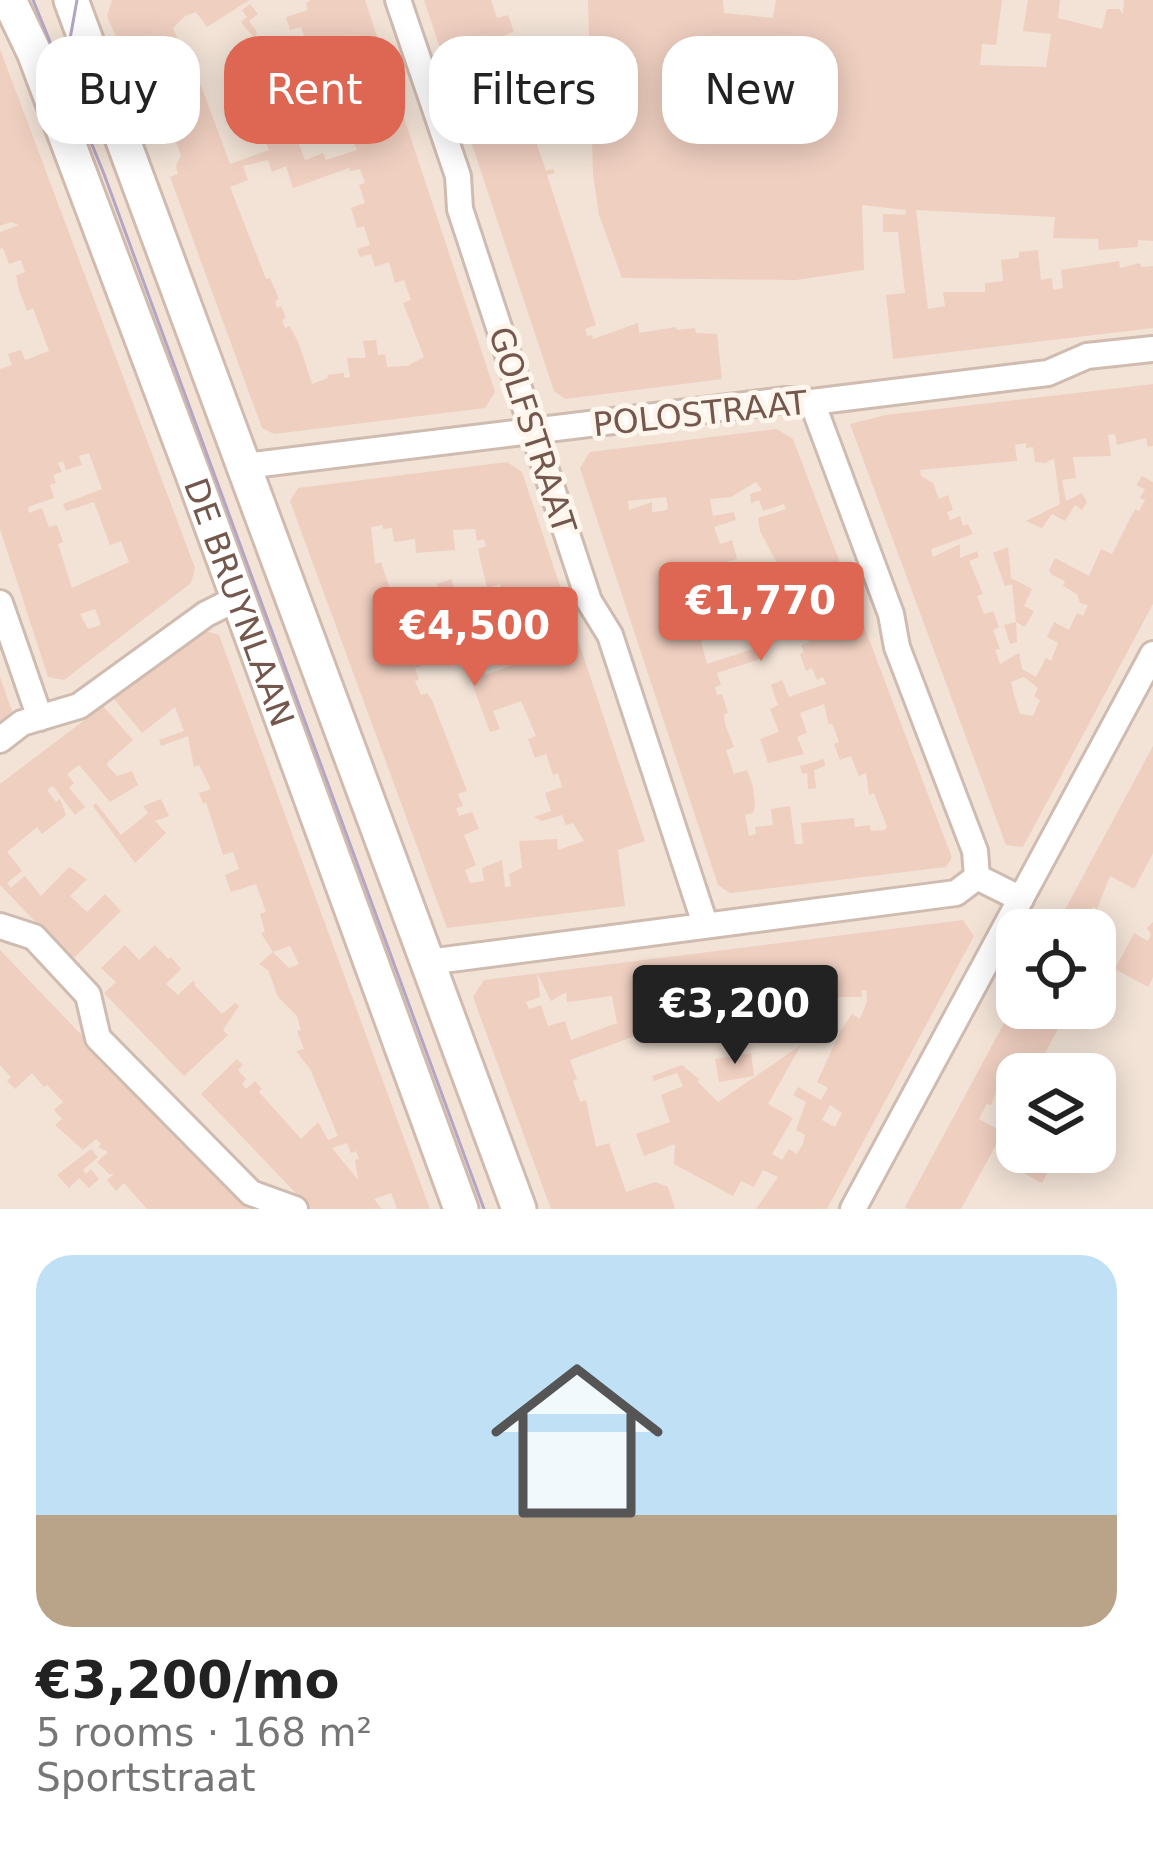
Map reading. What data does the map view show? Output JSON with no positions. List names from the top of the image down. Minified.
{"streets":{"main road":["DE BRUYNLAAN"],"street":["POLOSTRAAT","GOLFSTRAAT"]},"crossings":[["POLOSTRAAT","GOLFSTRAAT"],["POLOSTRAAT","DE BRUYNLAAN"]],"page":{"chip":["Buy","Rent","Filters","New"],"price":["€1,770","€4,500","€3,200"],"list":[{"name":"€3,200/mo","note":"5 rooms · 168 m² · Sportstraat"}]}}
